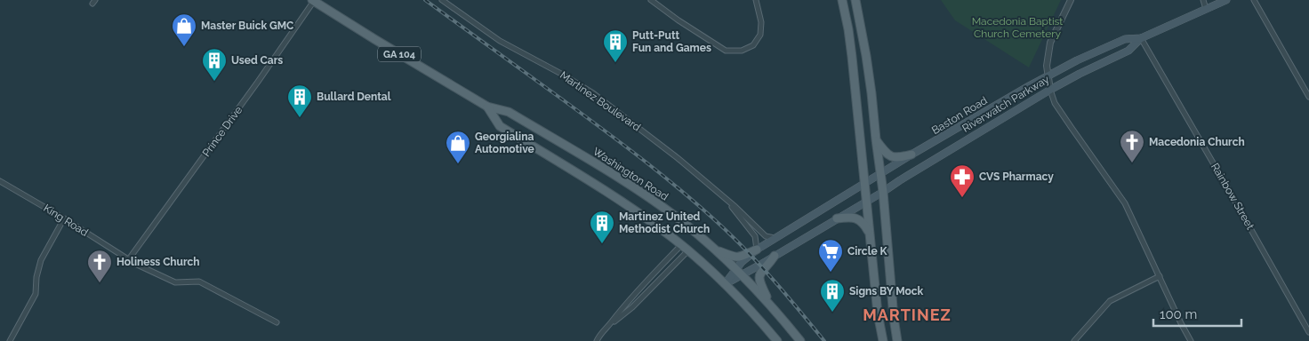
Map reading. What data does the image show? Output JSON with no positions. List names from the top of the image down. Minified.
{"streets":{"main road":["GA 104","Riverwatch Parkway","Baston Road","Washington Road"],"street":["Martinez Boulevard","Prince Drive","Rainbow Street","King Road"]},"crossings":[["Martinez Boulevard","Baston Road"],["Riverwatch Parkway","Baston Road"],["Riverwatch Parkway","Washington Road"],["Riverwatch Parkway","Rainbow Street"],["Baston Road","Washington Road"],["Baston Road","Rainbow Street"],["Prince Drive","Washington Road"],["Prince Drive","King Road"]],"districts":["MARTINEZ"],"parks":["Macedonia Baptist Church Cemetery"],"places":{"shop":["Master Buick GMC","Georgialina Automotive"],"building":["Putt-Putt Fun and Games","Used Cars","Bullard Dental","Martinez United Methodist Church","Signs BY Mock"],"church":["Macedonia Church","Holiness Church"],"pharmacy":["CVS Pharmacy"],"supermarket":["Circle K"]},"scale_bar":"100 m"}
